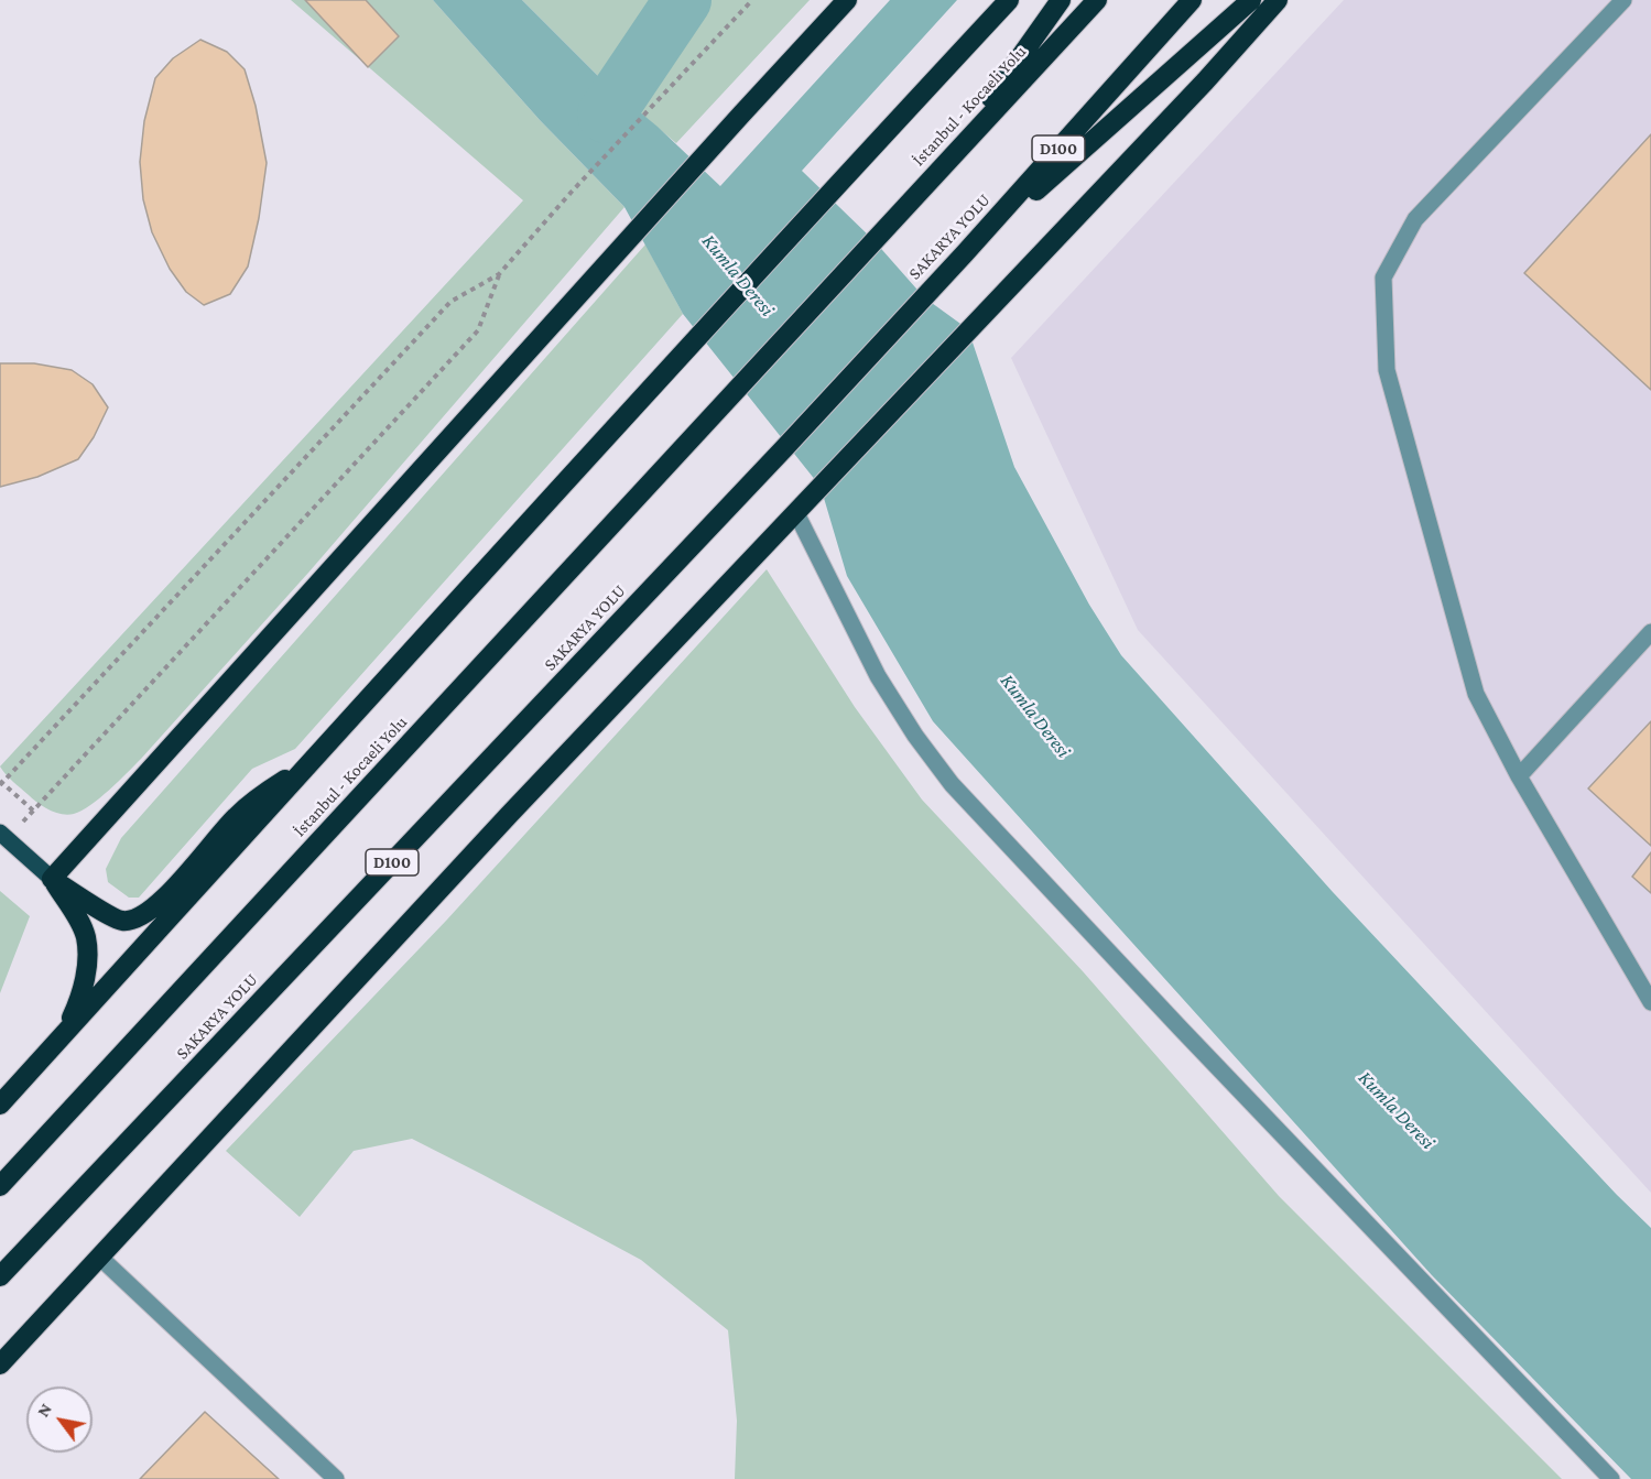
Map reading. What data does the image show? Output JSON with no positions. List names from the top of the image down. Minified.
{"streets":{"highway":["İstanbul - Kocaeli Yolu","D100","SAKARYA YOLU"]},"water":["Kumla Deresi"],"north":"top left"}
